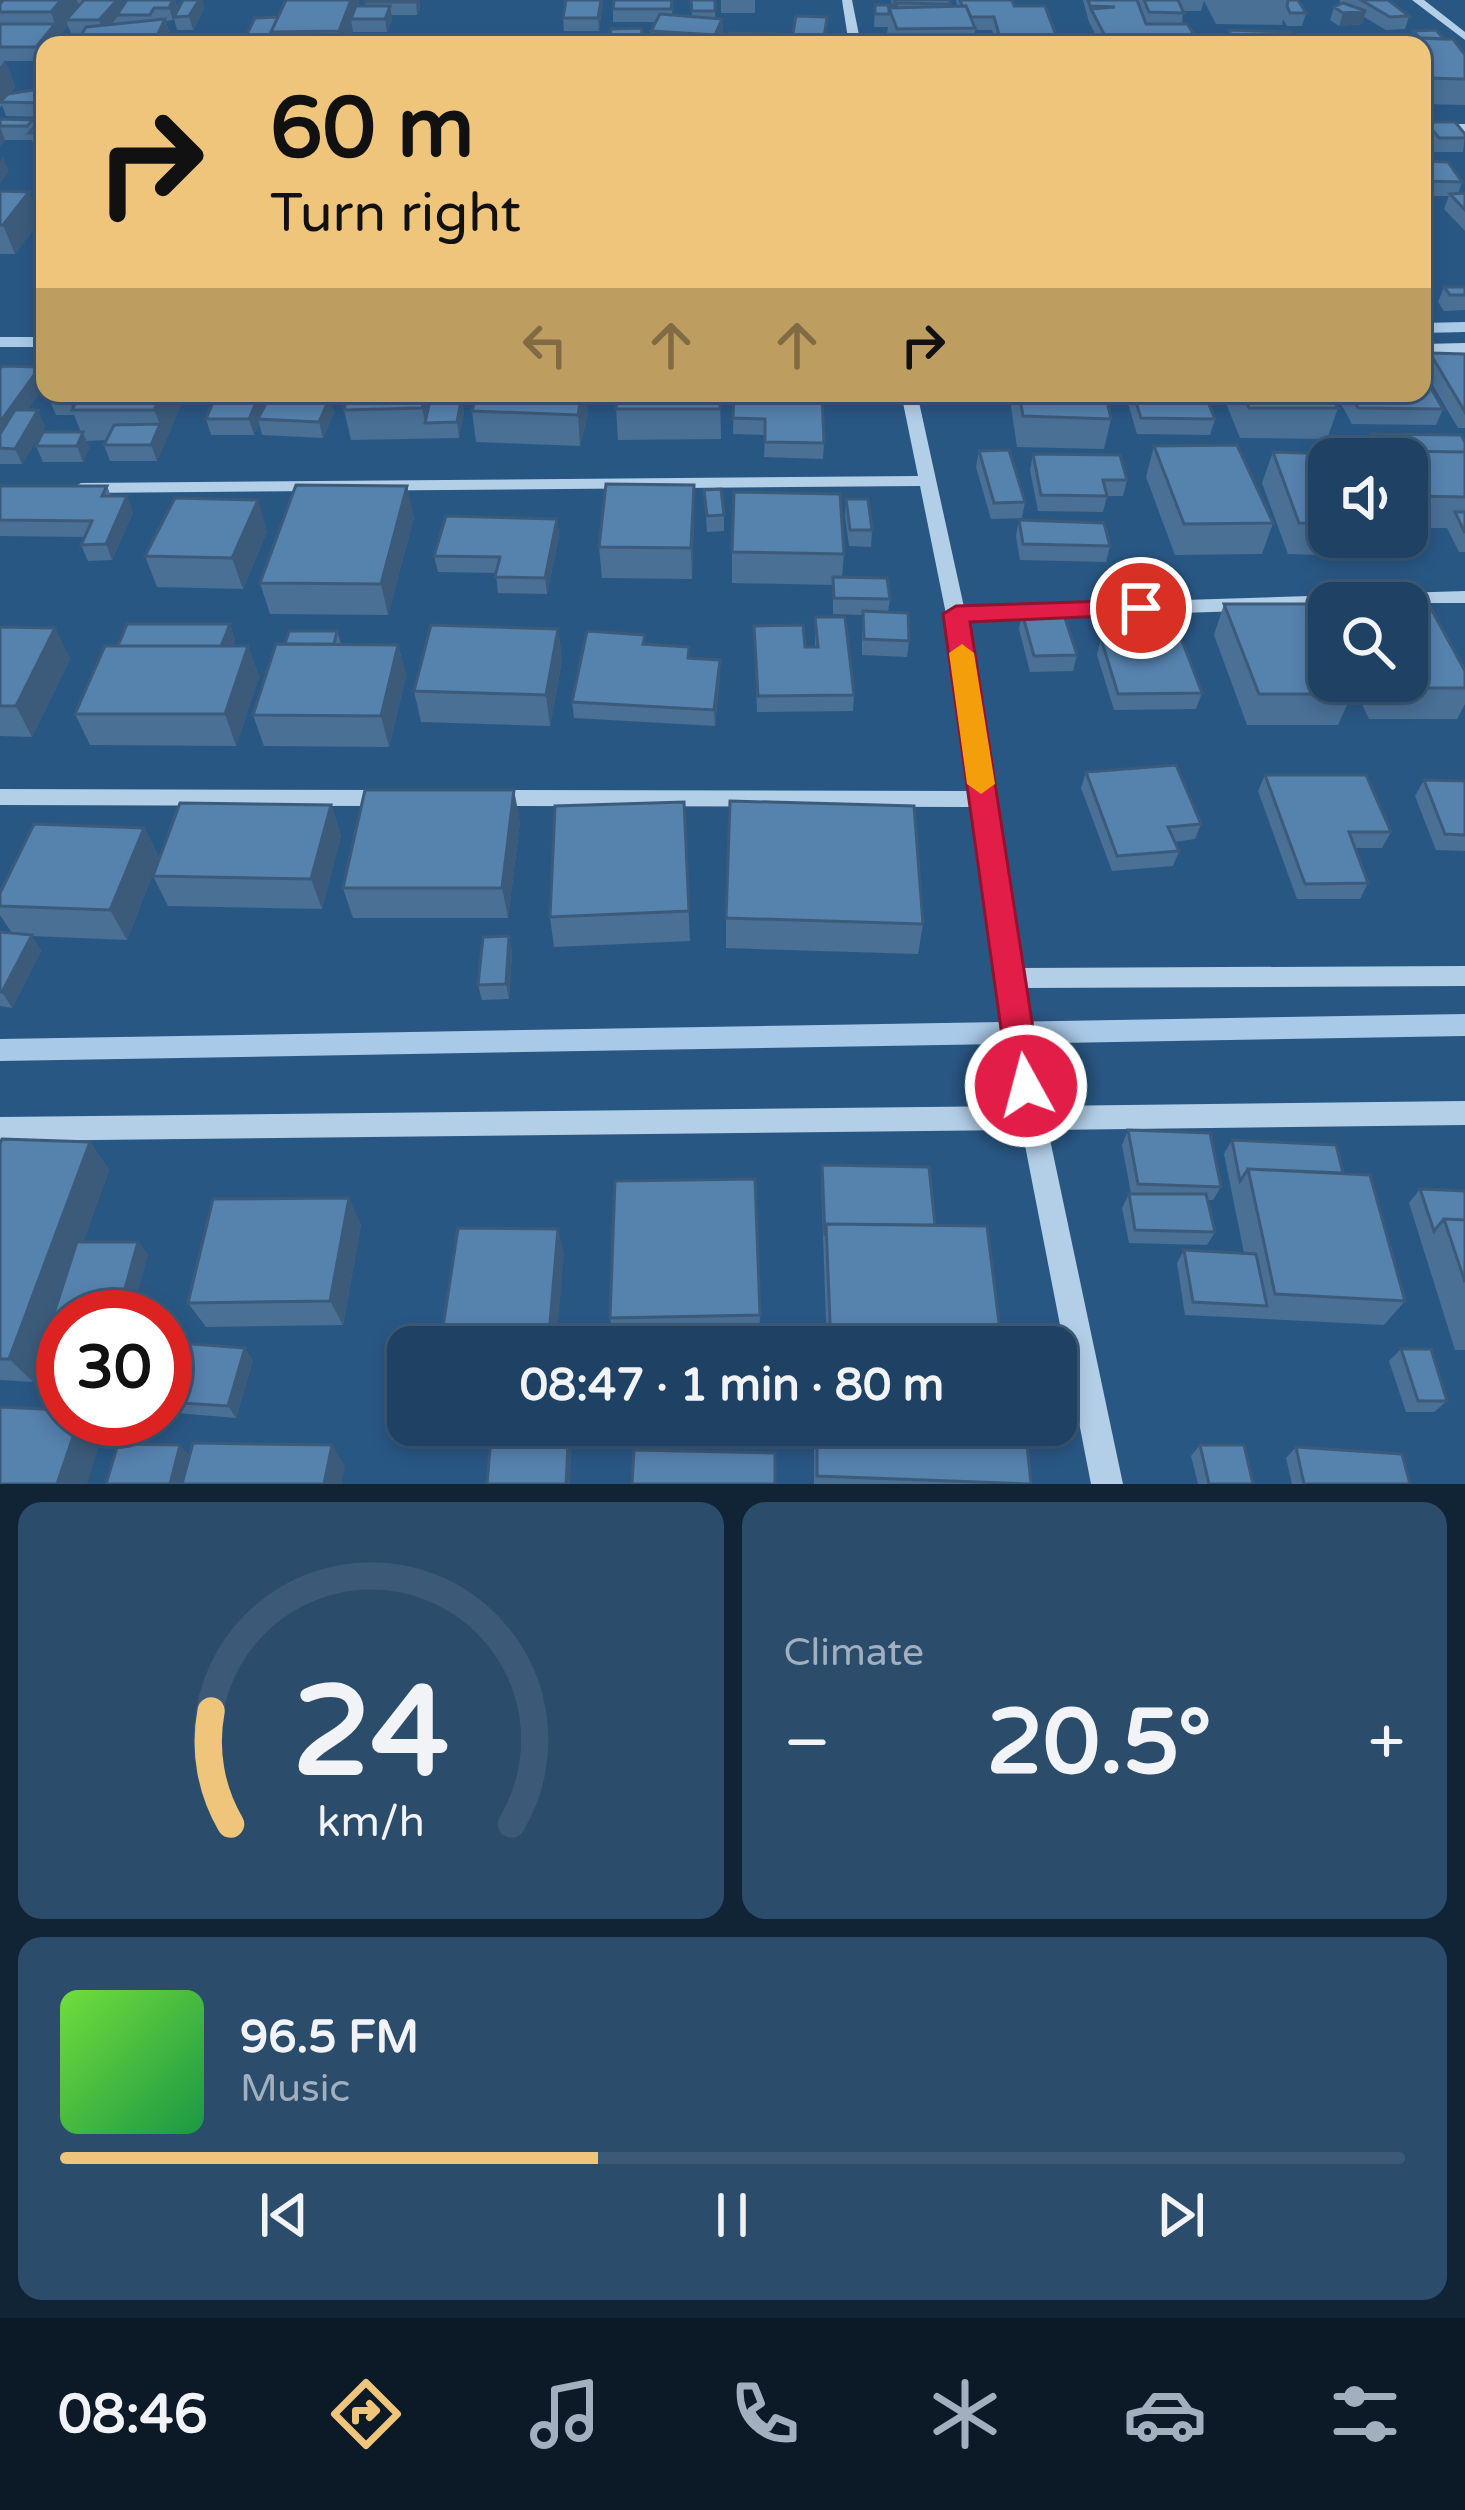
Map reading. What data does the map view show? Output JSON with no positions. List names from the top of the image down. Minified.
{"page":{"turn":["60 m","Turn right"],"limit":"30","trip":"08:47 · 1 min · 80 m","tile":"Climate","heat":["−","20.5°","+"],"song":["96.5 FM","Music"],"tabs":"08:46","gauge":["24","km/h"]}}
